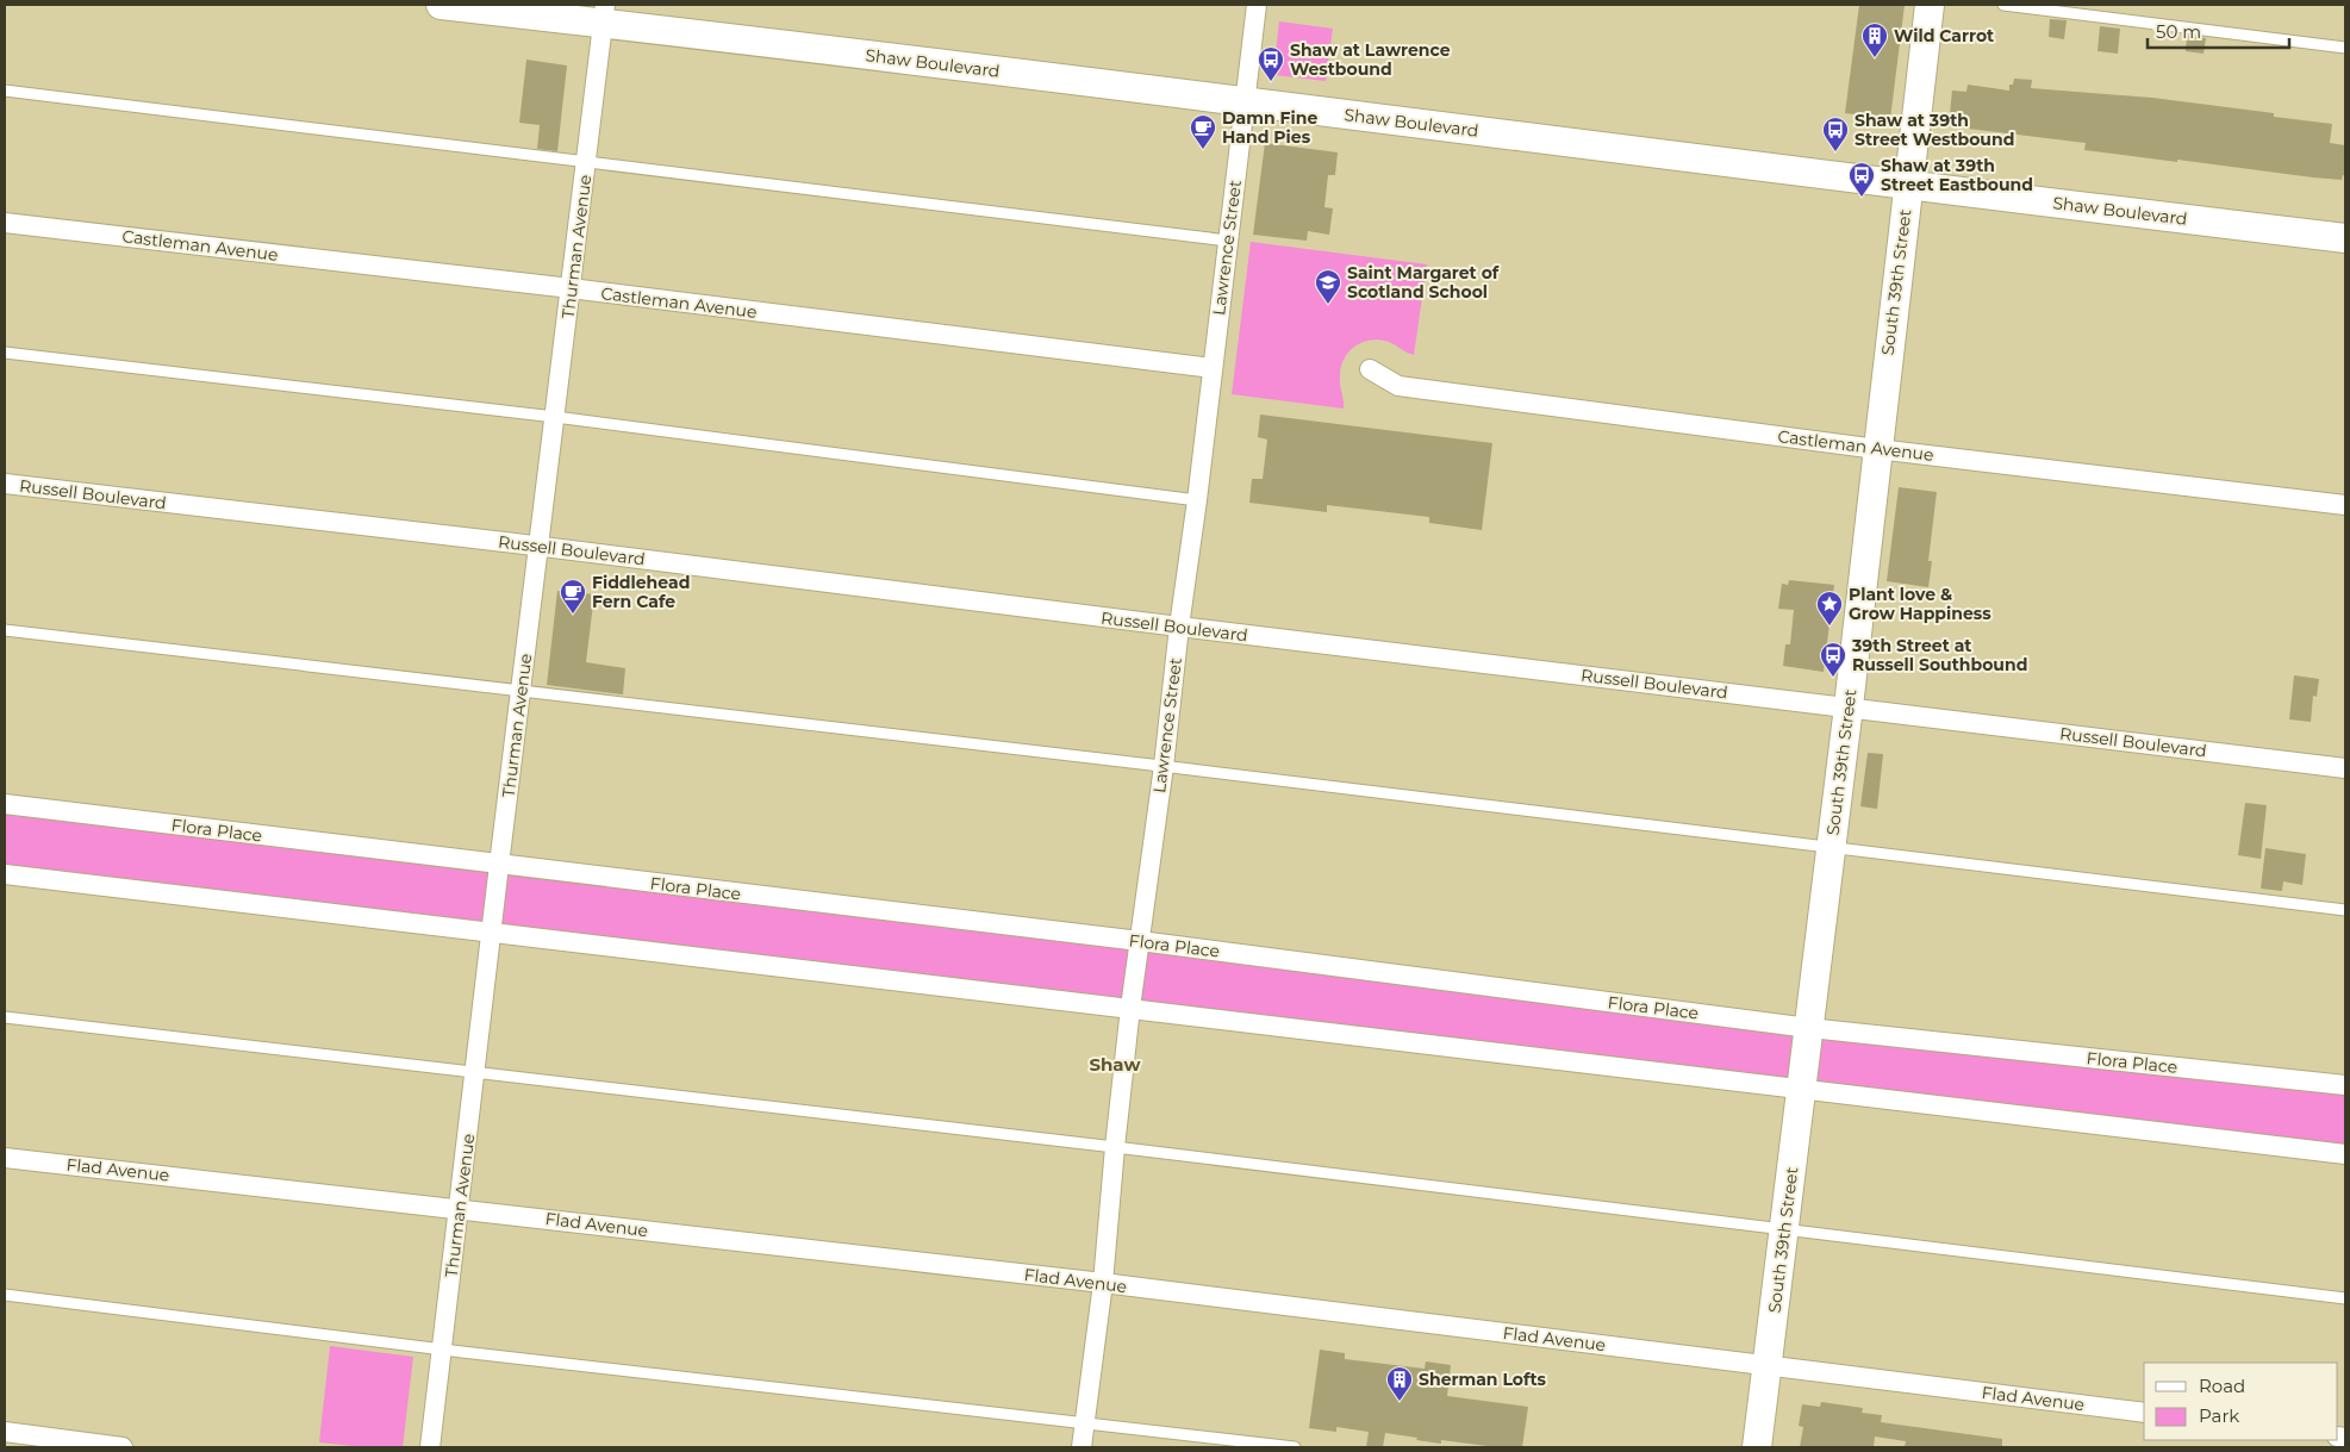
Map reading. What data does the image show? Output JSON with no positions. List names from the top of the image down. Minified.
{"streets":{"street":["Shaw Boulevard","Castleman Avenue","Thurman Avenue","Lawrence Street","South 39th Street","Russell Boulevard","Flora Place","Flad Avenue"]},"crossings":[["Shaw Boulevard","Thurman Avenue"],["Shaw Boulevard","Lawrence Street"],["Shaw Boulevard","South 39th Street"],["Castleman Avenue","Thurman Avenue"],["Castleman Avenue","Lawrence Street"],["Castleman Avenue","South 39th Street"],["Thurman Avenue","Russell Boulevard"],["Thurman Avenue","Flora Place"],["Thurman Avenue","Flad Avenue"],["Lawrence Street","Russell Boulevard"],["Lawrence Street","Flora Place"],["Lawrence Street","Flad Avenue"],["South 39th Street","Russell Boulevard"],["South 39th Street","Flora Place"],["South 39th Street","Flad Avenue"]],"districts":["Shaw"],"places":{"building":["Wild Carrot","Sherman Lofts"],"bus stop":["Shaw at Lawrence Westbound","Shaw at 39th Street Westbound","Shaw at 39th Street Eastbound","39th Street at Russell Southbound"],"cafe":["Damn Fine Hand Pies","Fiddlehead Fern Cafe"],"school or university":["Saint Margaret of Scotland School"],"place":["Plant love & Grow Happiness"]},"legend":["Road","Park"],"scale_bar":"50 m"}
